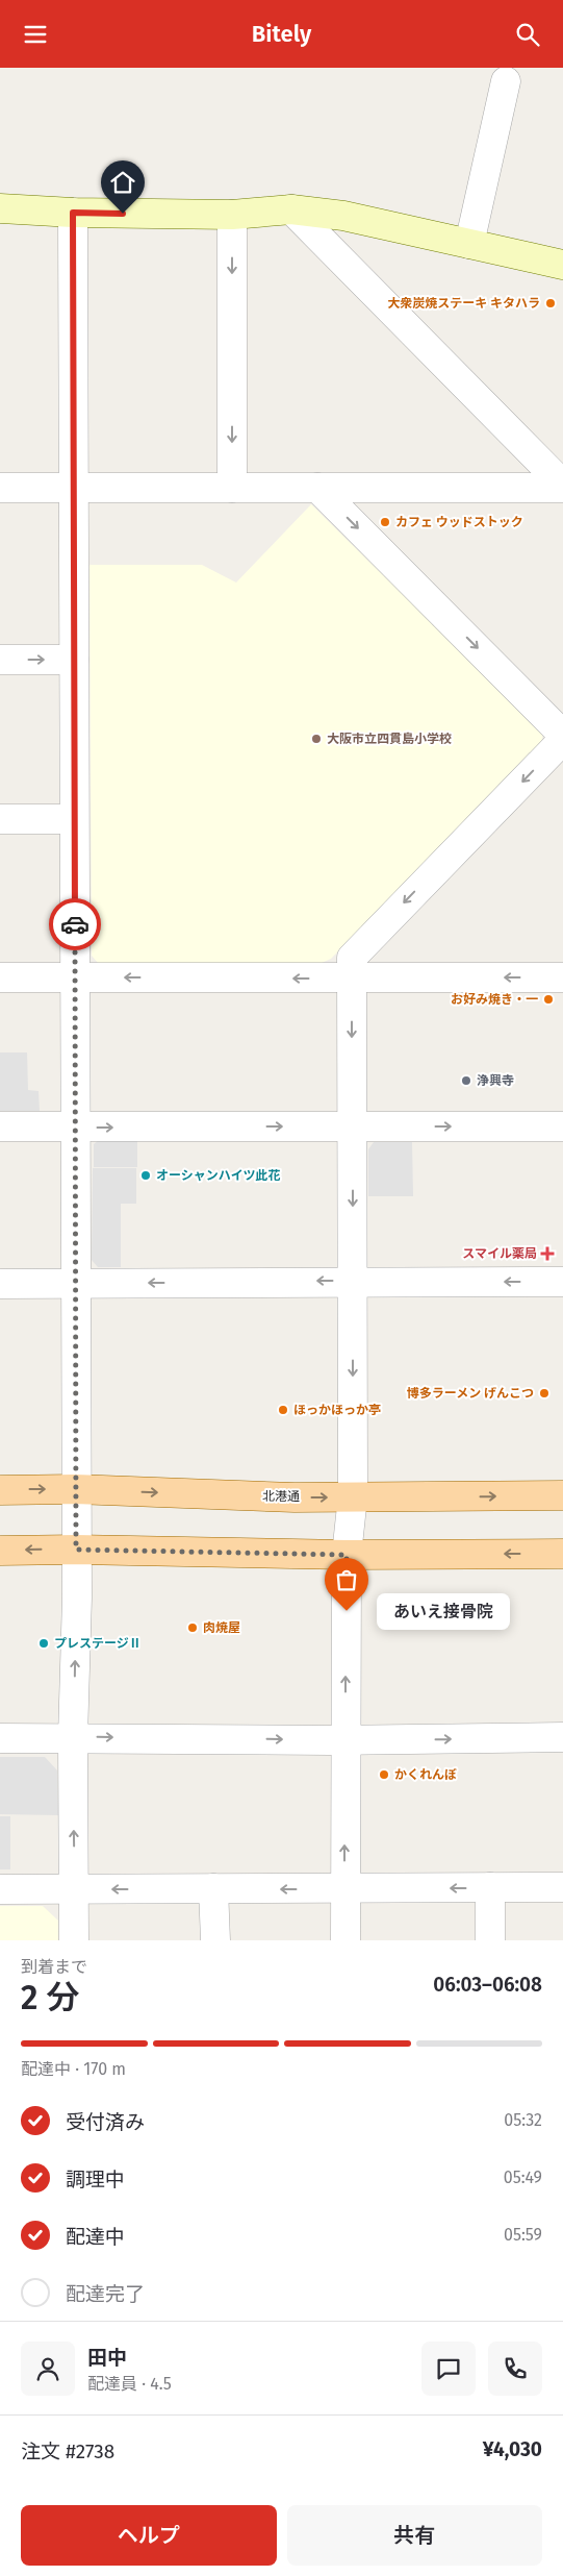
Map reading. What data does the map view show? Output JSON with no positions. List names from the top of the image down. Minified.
{"streets":{"main road":["北港通"]},"places":{"other":["大衆炭焼ステーキ キタハラ","カフェ ウッドストック","大阪市立四貫島小学校","お好み焼き・一","浄興寺","オーシャンハイツ此花","博多ラーメン げんこつ","ほっかほっか亭","あいえ接骨院","肉焼屋","プレステージⅡ","かくれんぼ"],"health":["スマイル薬局"]},"page":{"header":"Bitely","bubble":"あいえ接骨院","heading":["2 分","到着まで","06:03–06:08"],"panel":["田中","配達員 · 4.5","注文 #2738","¥4,030"],"bar":"配達中 · 170 m","list":[["受付済み","05:32"],["調理中","05:49"],["配達中","05:59"],"配達完了"],"buttons":["ヘルプ","共有"]}}
